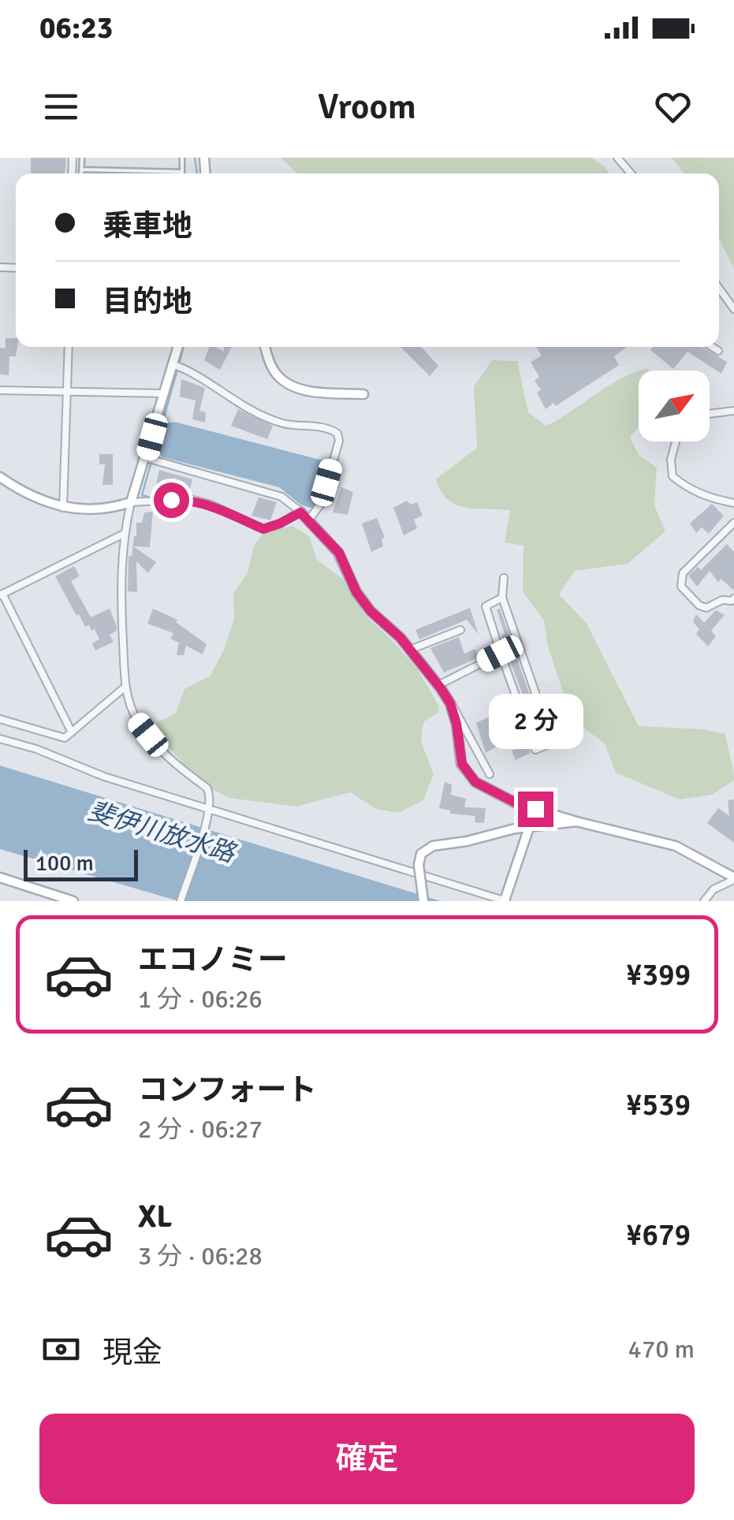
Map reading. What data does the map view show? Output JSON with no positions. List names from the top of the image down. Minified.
{"water":["斐伊川放水路"],"scale_bar":"100 m","north":"top right","page":{"status":"06:23","header":"Vroom","banner":["乗車地","目的地"],"bubble":"2 分","scale":"100 m","list":[{"name":"エコノミー","note":"1 分 · 06:26","value":"¥399"},{"name":"コンフォート","note":"2 分 · 06:27","value":"¥539"},{"name":"XL","note":"3 分 · 06:28","value":"¥679"}],"pay":["現金","470 m"],"buttons":"確定"}}
